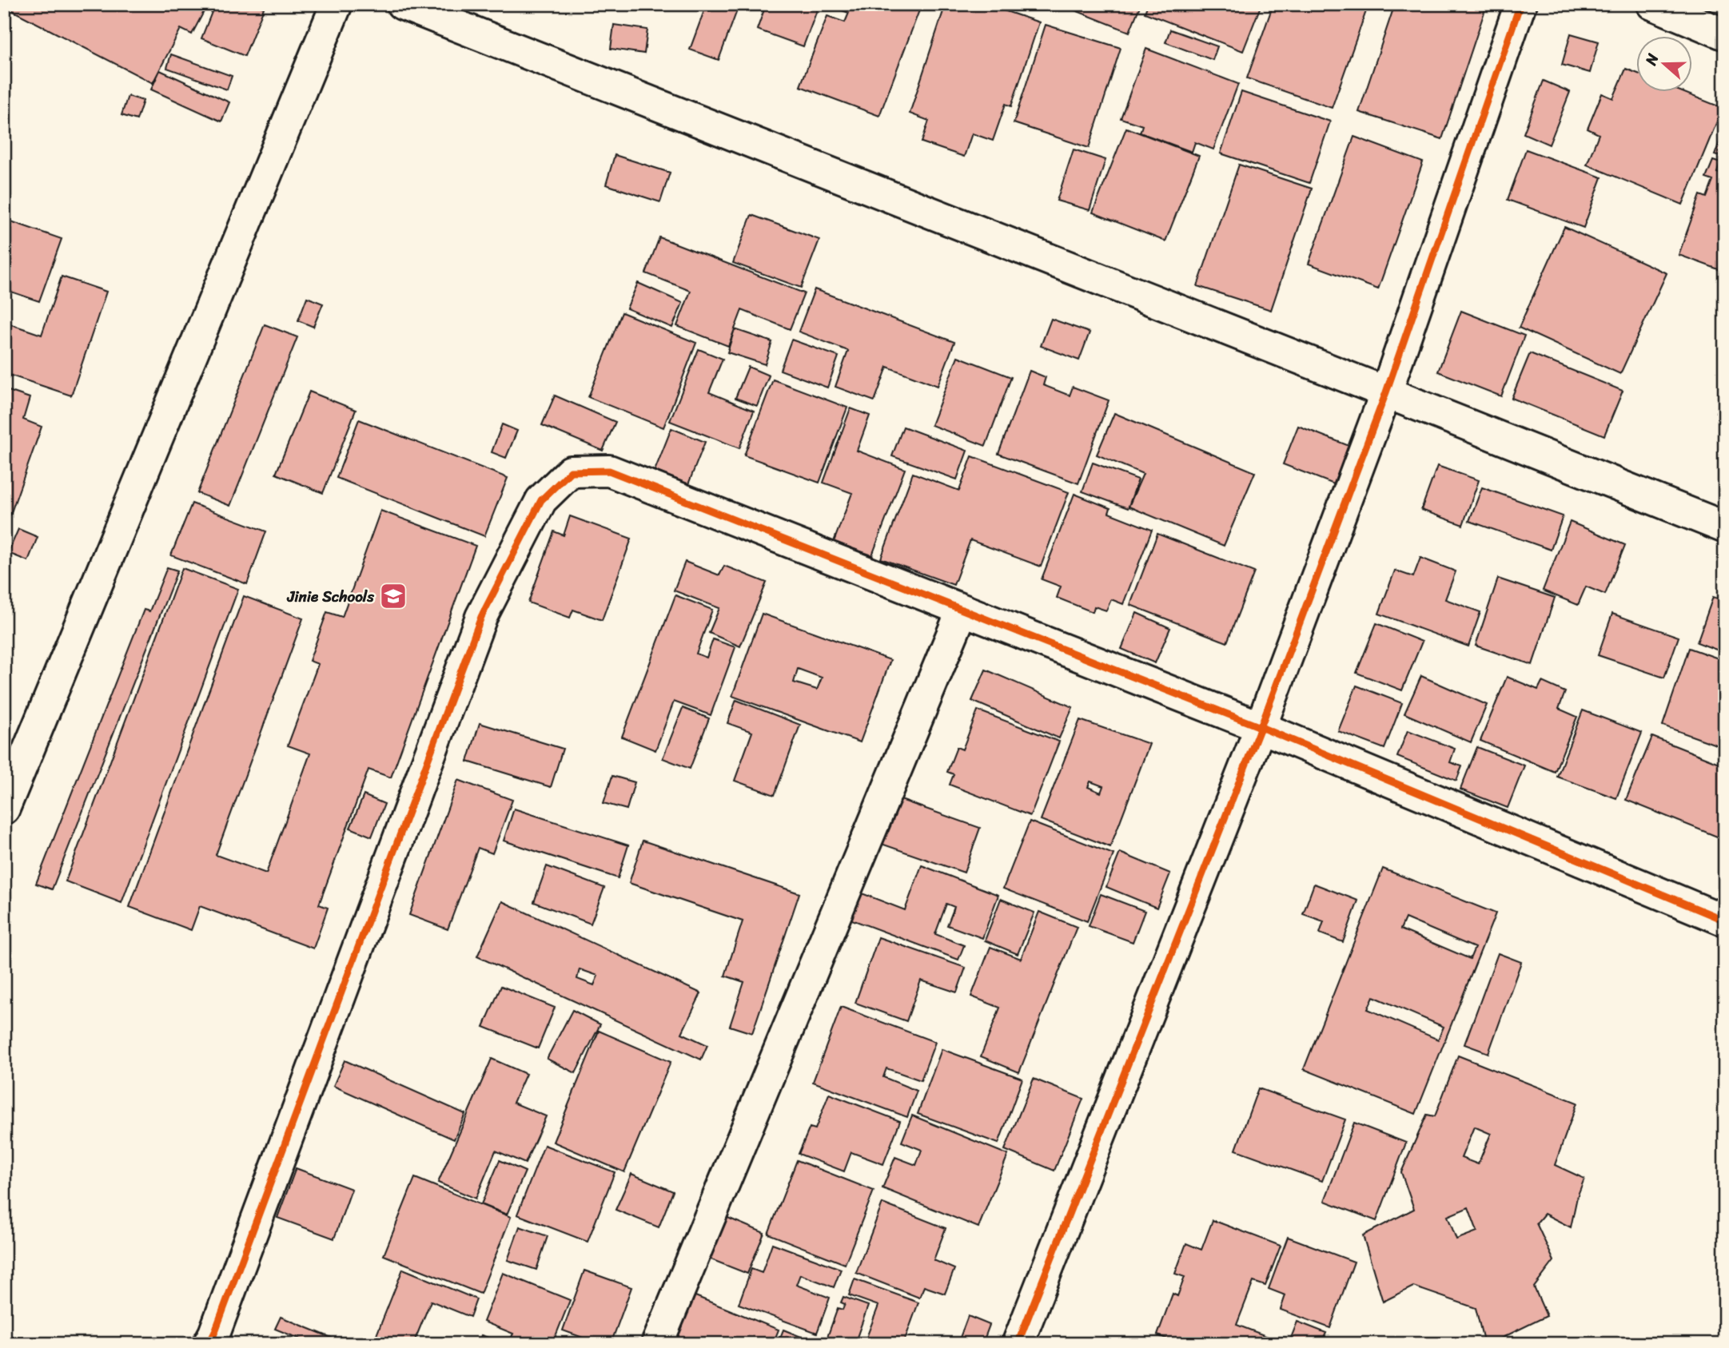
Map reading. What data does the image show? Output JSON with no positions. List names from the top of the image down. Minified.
{"places":{"school or university":["Jinie Schools"]},"north":"left"}
